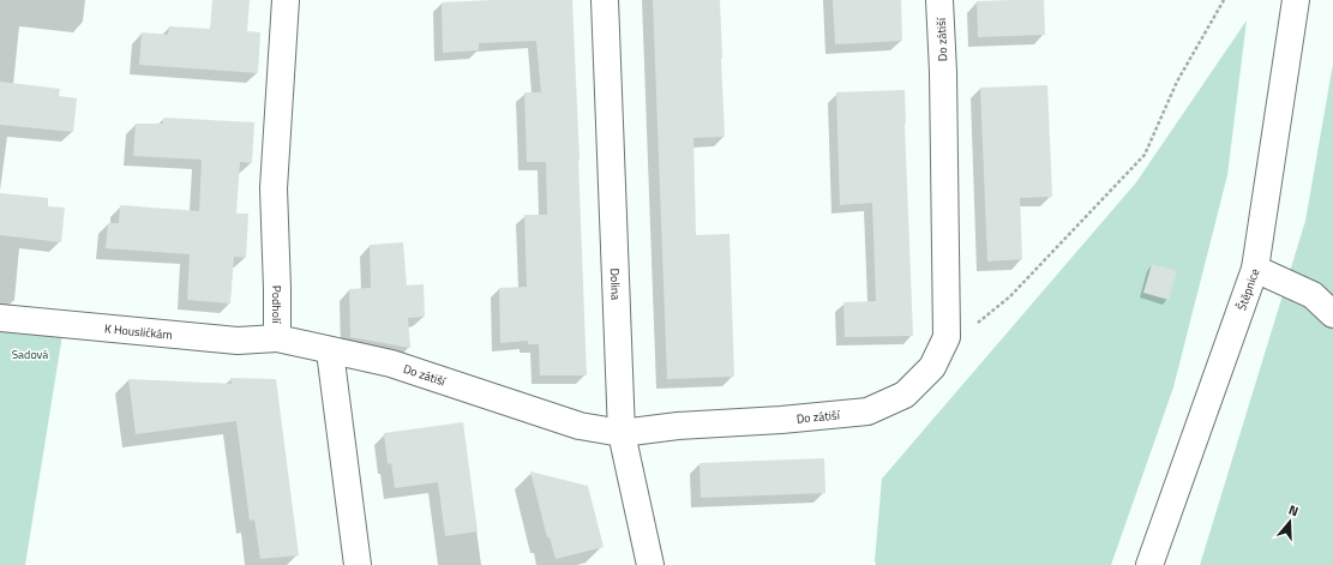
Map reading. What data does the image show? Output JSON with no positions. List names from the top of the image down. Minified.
{"streets":{"street":["Do zátiší","Dolina","Štěpnice","Podholí","K Housličkám"]},"crossings":[["Do zátiší","Dolina"],["Do zátiší","Podholí"],["Podholí","K Housličkám"]],"parks":["Sadová"],"north":"top"}
